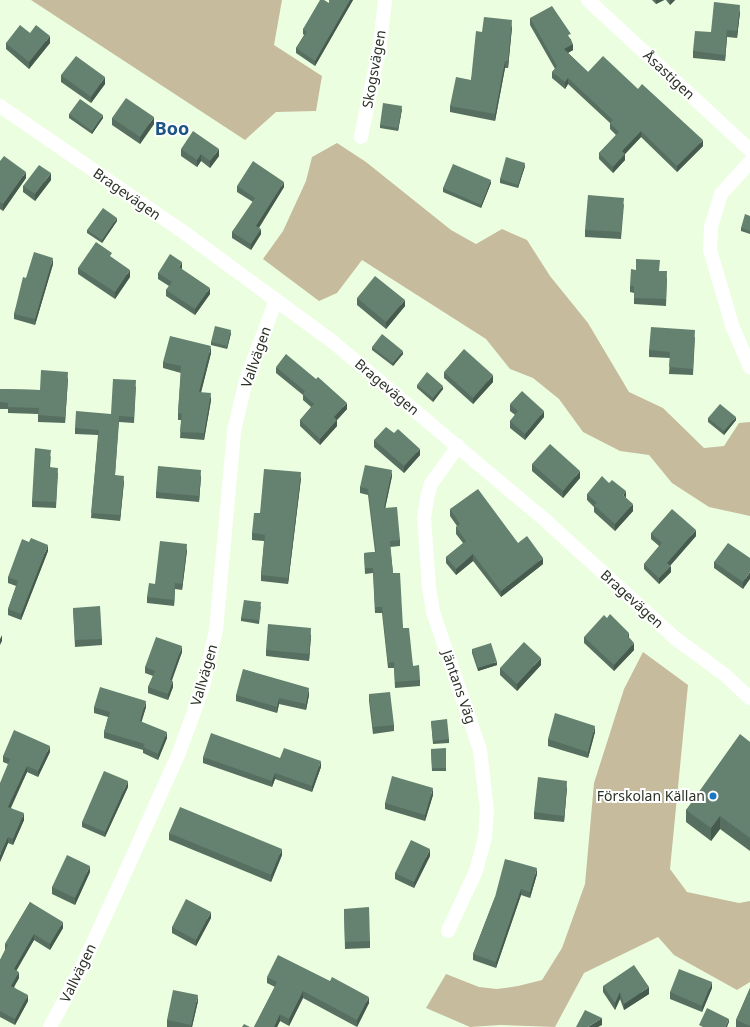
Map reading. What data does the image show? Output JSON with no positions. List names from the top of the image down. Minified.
{"streets":{"street":["Skogsvägen","Åsastigen","Bragevägen","Vallvägen","Jäntans Väg"]},"crossings":[["Bragevägen","Vallvägen"],["Bragevägen","Jäntans Väg"]],"districts":["Boo"],"places":["Förskolan Källan"]}
